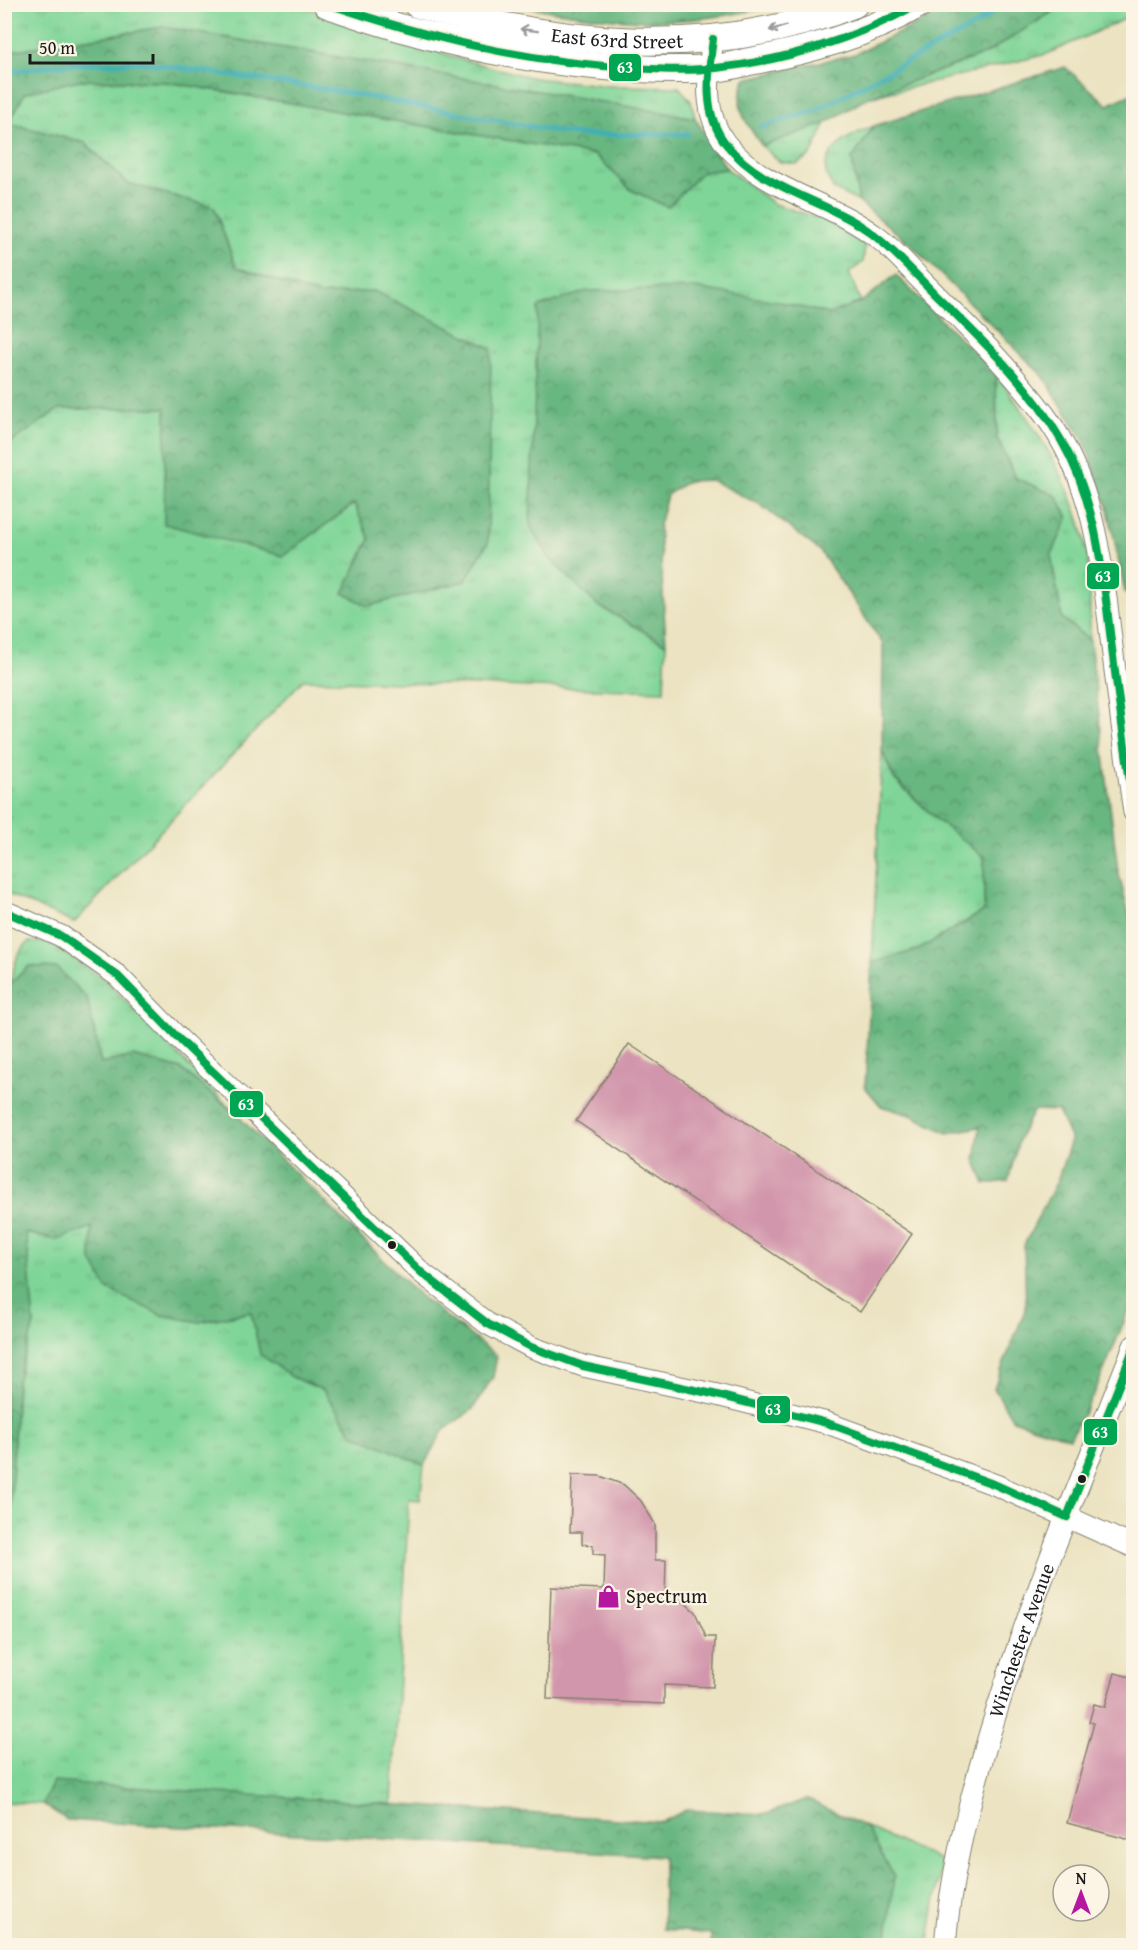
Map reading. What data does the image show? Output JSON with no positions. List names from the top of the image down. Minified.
{"streets":{"main road":["East 63rd Street"],"street":["Winchester Avenue"]},"places":{"shop":["Spectrum"]},"lines":["transit line 63"],"scale_bar":"50 m","north":"top"}
